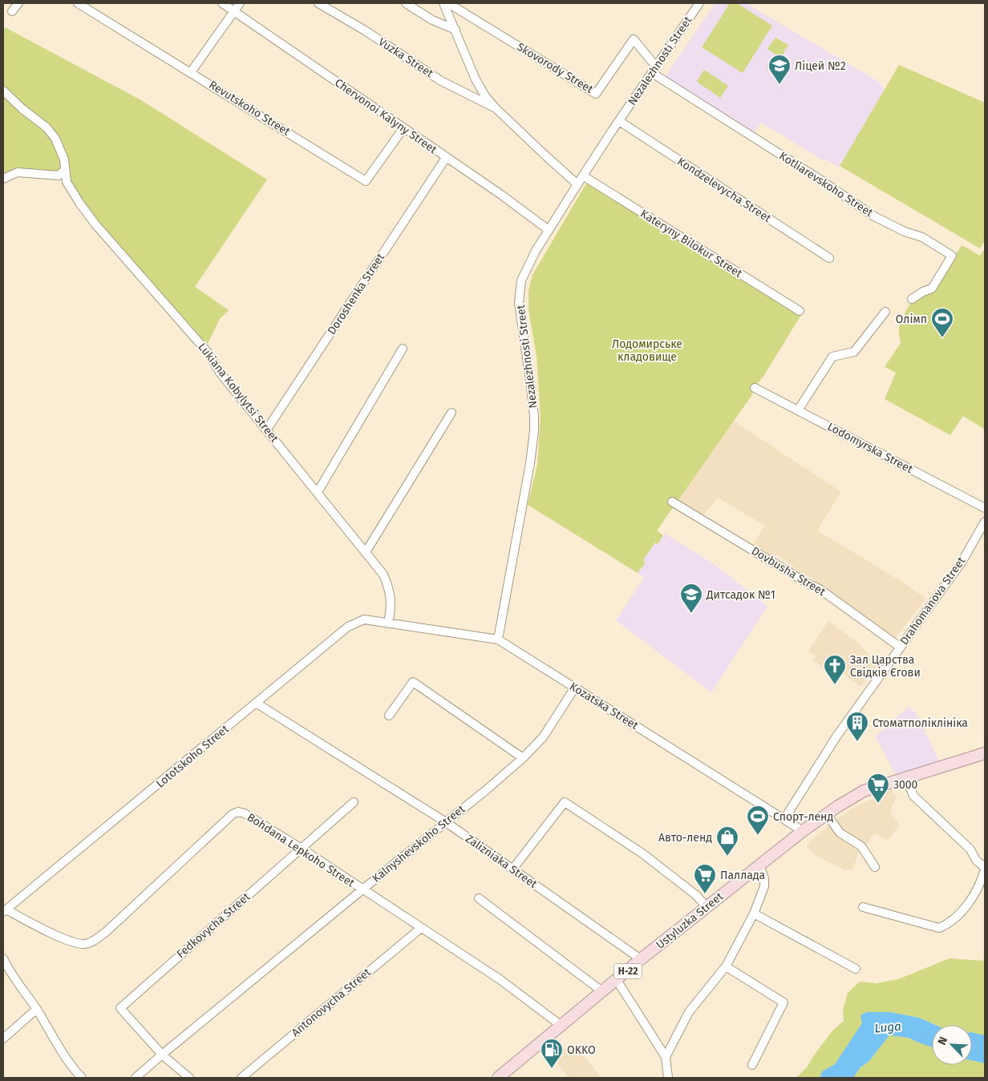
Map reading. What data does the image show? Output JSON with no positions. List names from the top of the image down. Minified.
{"streets":{"main road":["Ustyluzka Street","Н-22"],"street":["Vuzka Street","Nezalezhnosti Street","Skovorody Street","Revutskoho Street","Chervonoi Kalyny Street","Kotliarevskoho Street","Kondzelevycha Street","Kateryny Bilokur Street","Doroshenka Street","Lukiana Kobylytsi Street","Lodomyrska Street","Dovbusha Street","Drahomanova Street","Kozatska Street","Lototskoho Street","Kalnyshevskoho Street","Bohdana Lepkoho Street","Zalizniaka Street","Fedkovycha Street","Antonovycha Street"]},"crossings":[["Nezalezhnosti Street","Skovorody Street"],["Nezalezhnosti Street","Chervonoi Kalyny Street"],["Nezalezhnosti Street","Kotliarevskoho Street"],["Nezalezhnosti Street","Kondzelevycha Street"],["Nezalezhnosti Street","Kateryny Bilokur Street"],["Nezalezhnosti Street","Kozatska Street"],["Skovorody Street","Kotliarevskoho Street"],["Revutskoho Street","Chervonoi Kalyny Street"],["Chervonoi Kalyny Street","Doroshenka Street"],["Doroshenka Street","Lukiana Kobylytsi Street"],["Lukiana Kobylytsi Street","Kozatska Street"],["Lukiana Kobylytsi Street","Lototskoho Street"],["Dovbusha Street","Drahomanova Street"],["Drahomanova Street","Kozatska Street"],["Kozatska Street","Lototskoho Street"],["Kozatska Street","Kalnyshevskoho Street"],["Kozatska Street","Ustyluzka Street"],["Lototskoho Street","Bohdana Lepkoho Street"],["Lototskoho Street","Zalizniaka Street"],["Kalnyshevskoho Street","Bohdana Lepkoho Street"],["Kalnyshevskoho Street","Zalizniaka Street"],["Kalnyshevskoho Street","Fedkovycha Street"],["Bohdana Lepkoho Street","Ustyluzka Street"],["Bohdana Lepkoho Street","Fedkovycha Street"],["Bohdana Lepkoho Street","Antonovycha Street"],["Zalizniaka Street","Ustyluzka Street"]],"water":["Luga"],"parks":["Лодомирське кладовище"],"places":{"school or university":["Ліцей №2","Дитсадок №1"],"sports":["Олімп","Спорт-ленд"],"church":["Зал Царства Свідків Єгови"],"building":["Стоматполіклініка"],"supermarket":["3000","Паллада"],"shop":["Авто-ленд"],"fuel station":["OKKO"]},"north":"top left"}
